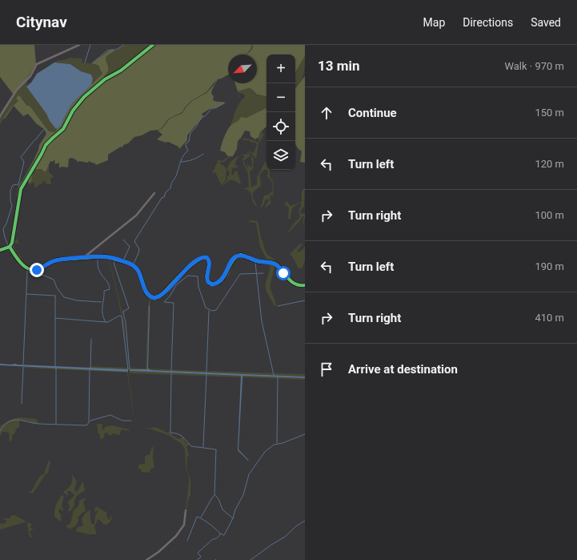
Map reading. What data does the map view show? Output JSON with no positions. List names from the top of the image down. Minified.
{"north":"bottom left","page":{"header":"Citynav","nav":["Map","Directions","Saved"],"heading":["13 min","Walk · 970 m"],"map_buttons":["+","−"],"list":[["Continue","150 m"],["Turn left","120 m"],["Turn right","100 m"],["Turn left","190 m"],["Turn right","410 m"],"Arrive at destination"]}}
